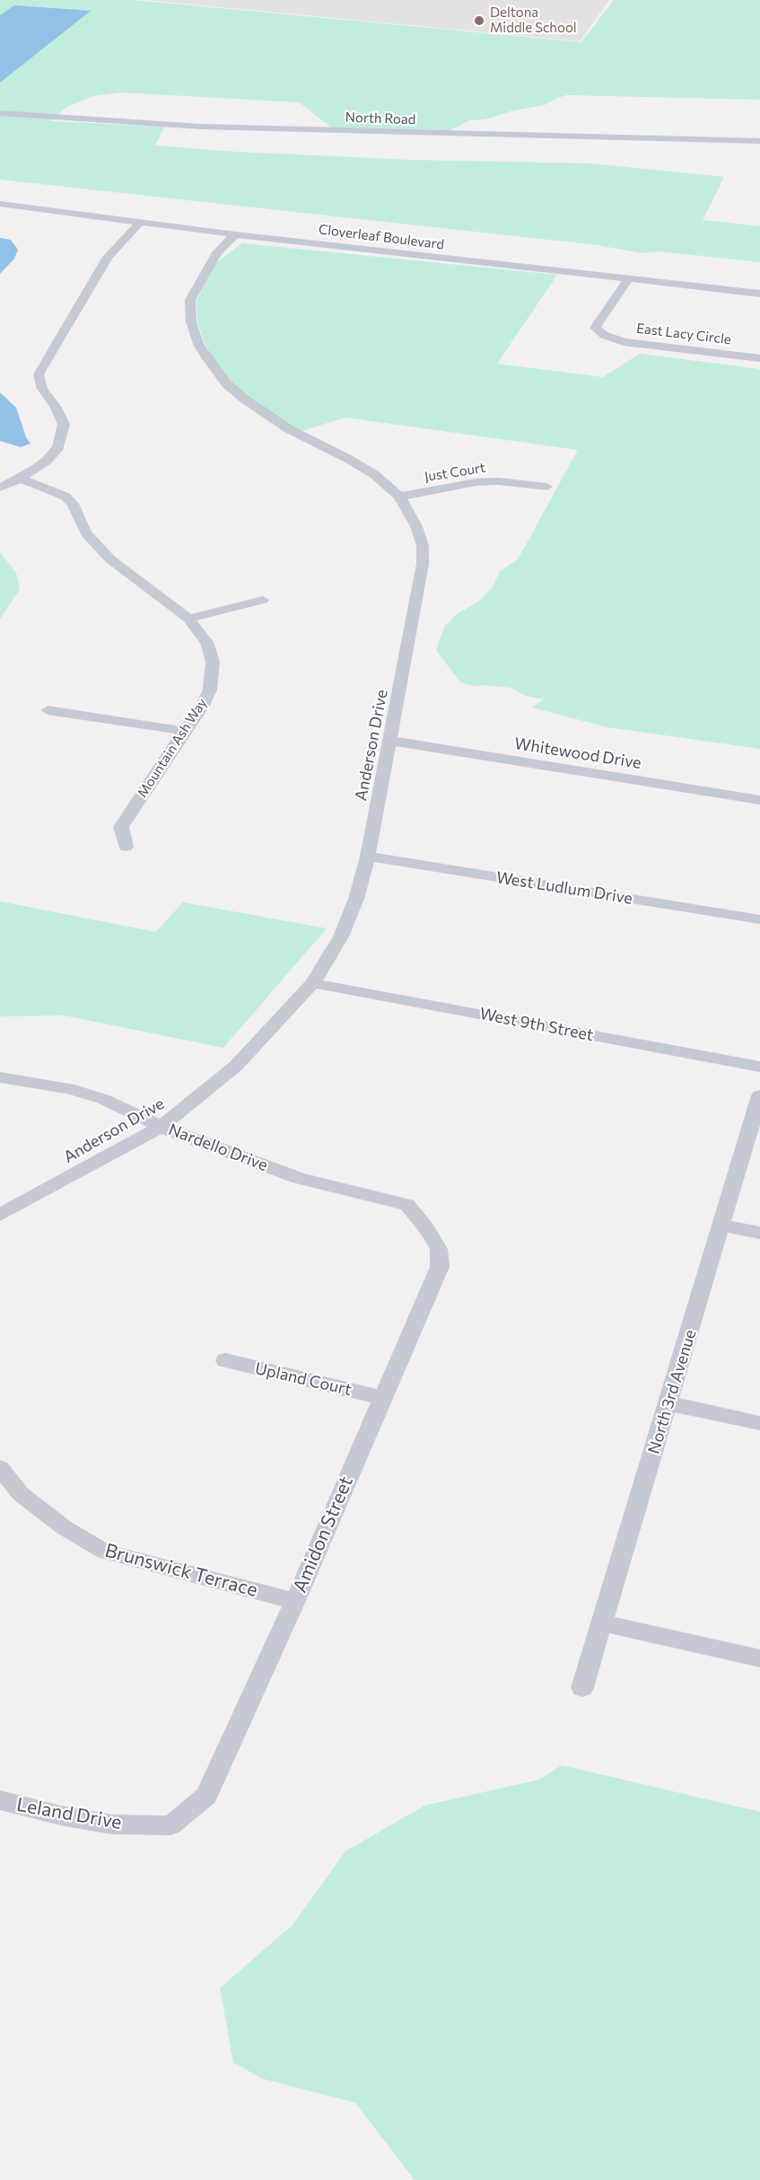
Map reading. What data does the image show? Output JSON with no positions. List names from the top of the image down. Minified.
{"streets":{"street":["North Road","Cloverleaf Boulevard","East Lacy Circle","Just Court","Anderson Drive","Mountain Ash Way","Whitewood Drive","West Ludlum Drive","West 9th Street","Nardello Drive","Upland Court","North 3rd Avenue","Amidon Street","Brunswick Terrace","Leland Drive"]},"crossings":[["Cloverleaf Boulevard","East Lacy Circle"],["Cloverleaf Boulevard","Anderson Drive"],["Just Court","Anderson Drive"],["Anderson Drive","Whitewood Drive"],["Anderson Drive","West Ludlum Drive"],["Anderson Drive","West 9th Street"],["Anderson Drive","Nardello Drive"],["Nardello Drive","Amidon Street"],["Upland Court","Amidon Street"],["Amidon Street","Brunswick Terrace"],["Amidon Street","Leland Drive"]],"places":["Deltona Middle School"]}
